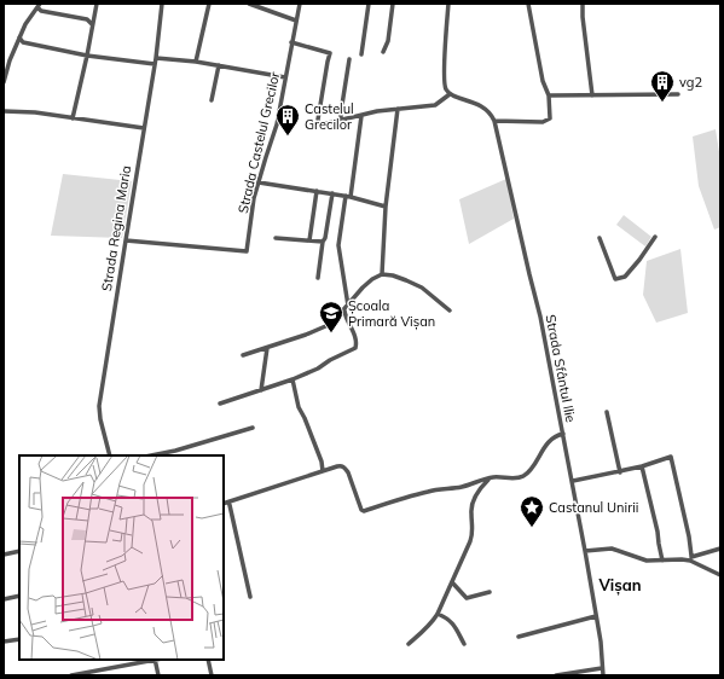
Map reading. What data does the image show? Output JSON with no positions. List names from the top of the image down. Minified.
{"streets":{"street":["Strada Castelul Grecilor","Strada Regina Maria","Strada Sfântul Ilie"]},"crossings":[["Strada Castelul Grecilor","Strada Regina Maria"]],"districts":["Vișan"],"places":{"building":["vg2","Castelul Grecilor"],"school or university":["Școala Primară Vișan"],"place":["Castanul Unirii"]}}
